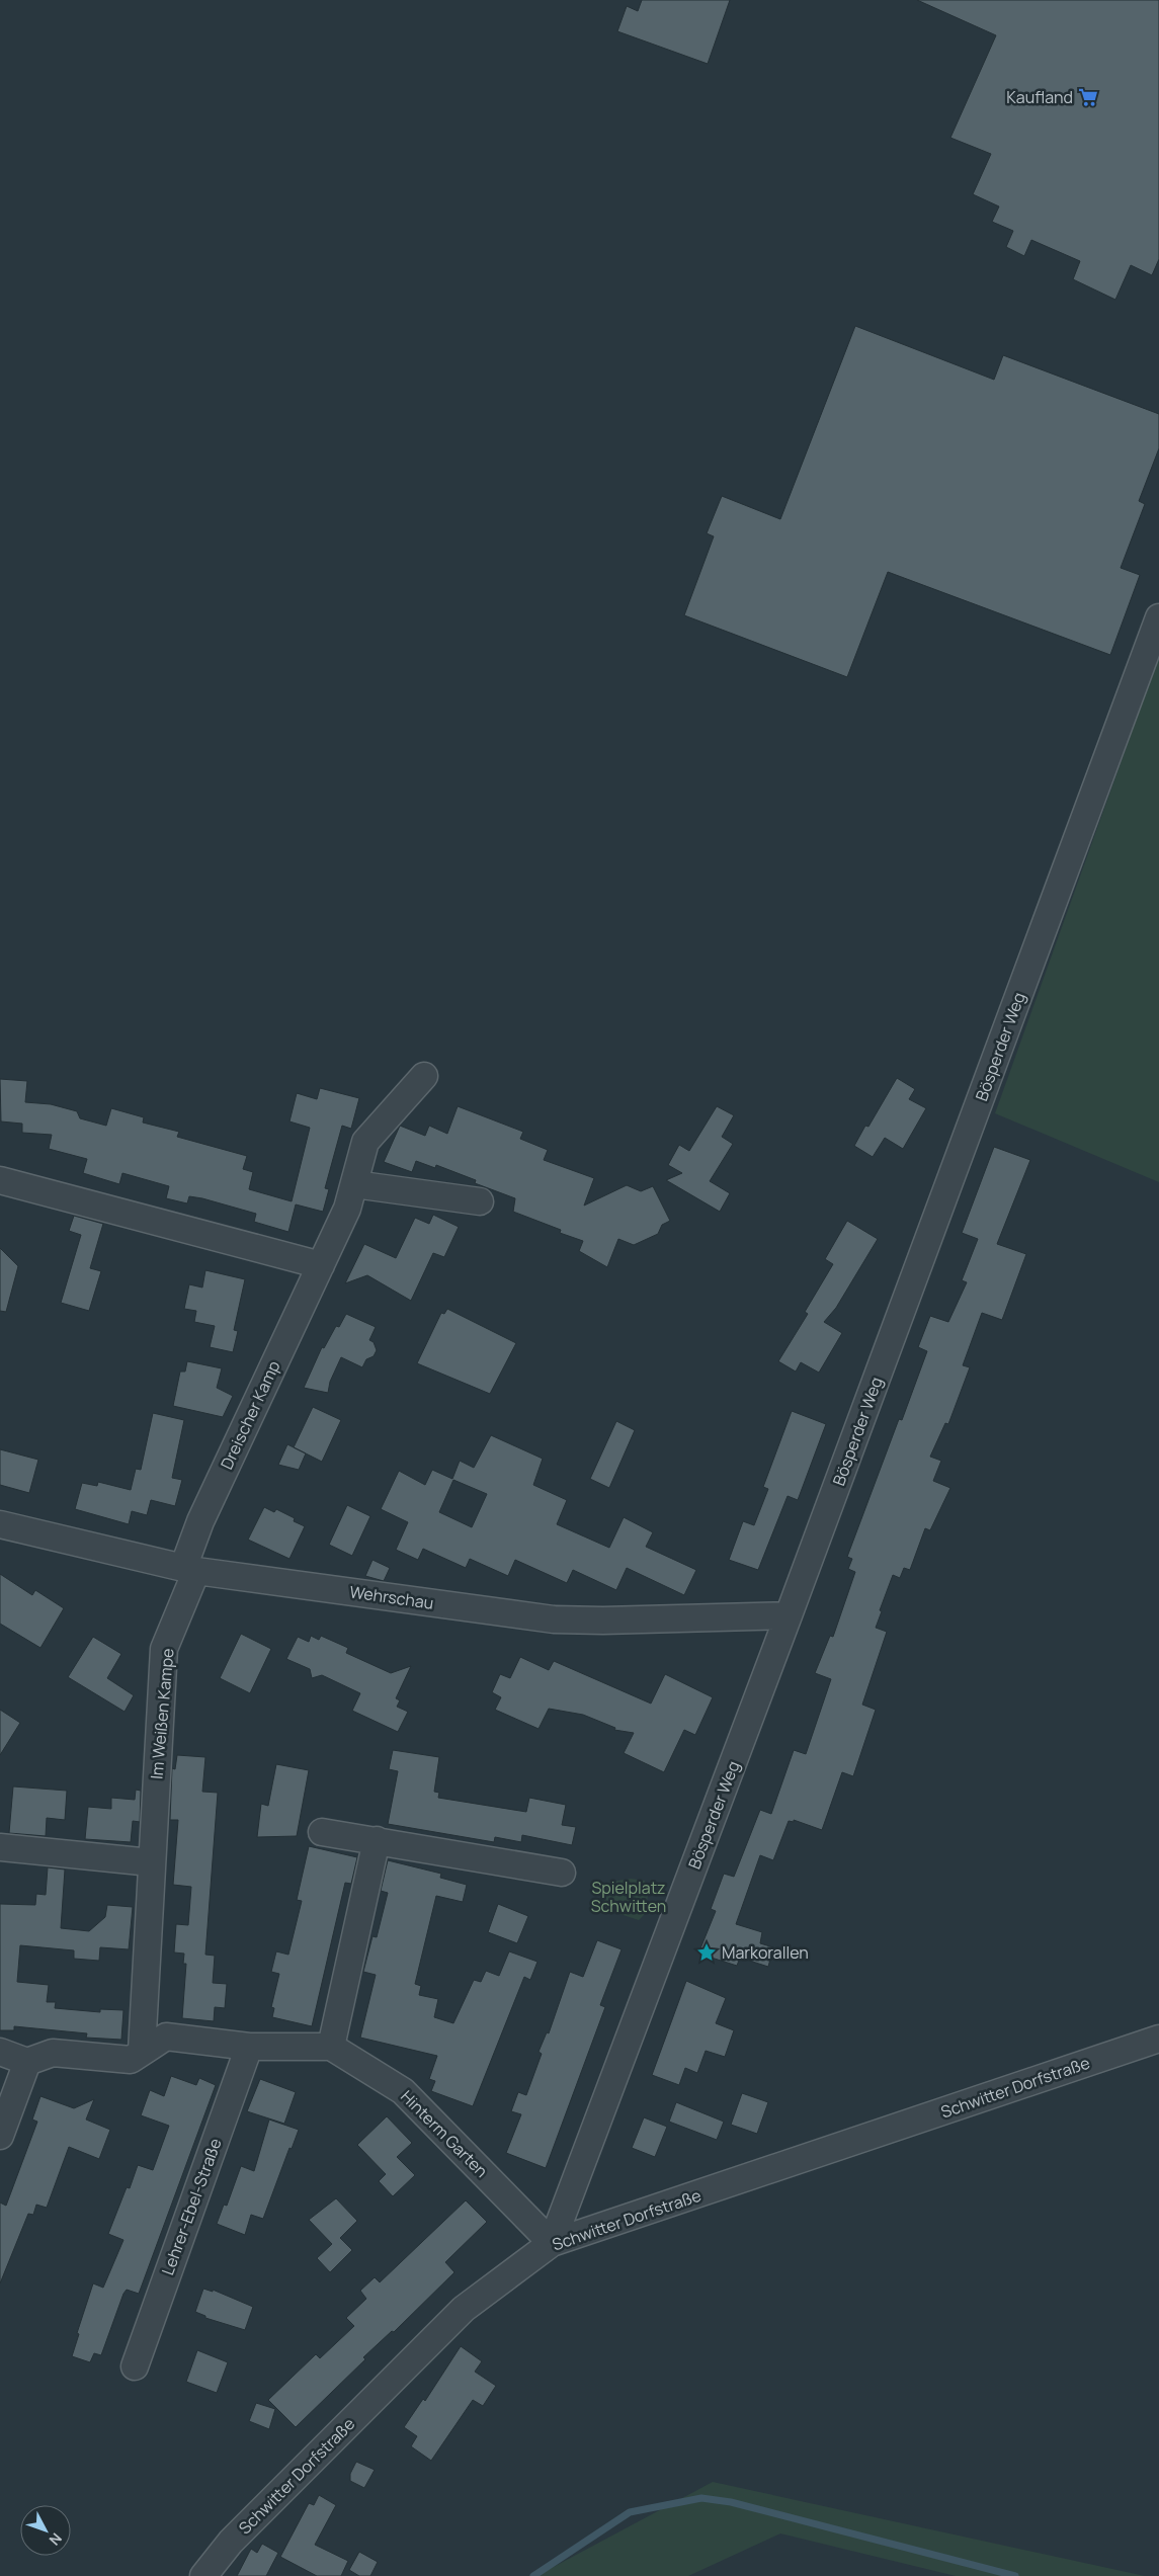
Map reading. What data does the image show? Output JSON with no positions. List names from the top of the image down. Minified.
{"streets":{"street":["Bösperder Weg","Dreischer Kamp","Wehrschau","Im Weißen Kampe","Schwitter Dorfstraße","Hinterm Garten","Lehrer-Ebel-Straße"]},"crossings":[["Bösperder Weg","Wehrschau"],["Bösperder Weg","Schwitter Dorfstraße"],["Bösperder Weg","Hinterm Garten"],["Dreischer Kamp","Wehrschau"],["Dreischer Kamp","Im Weißen Kampe"],["Wehrschau","Im Weißen Kampe"],["Schwitter Dorfstraße","Hinterm Garten"]],"parks":["Spielplatz Schwitten"],"places":{"supermarket":["Kaufland"],"place":["Markorallen"]},"north":"bottom right"}
